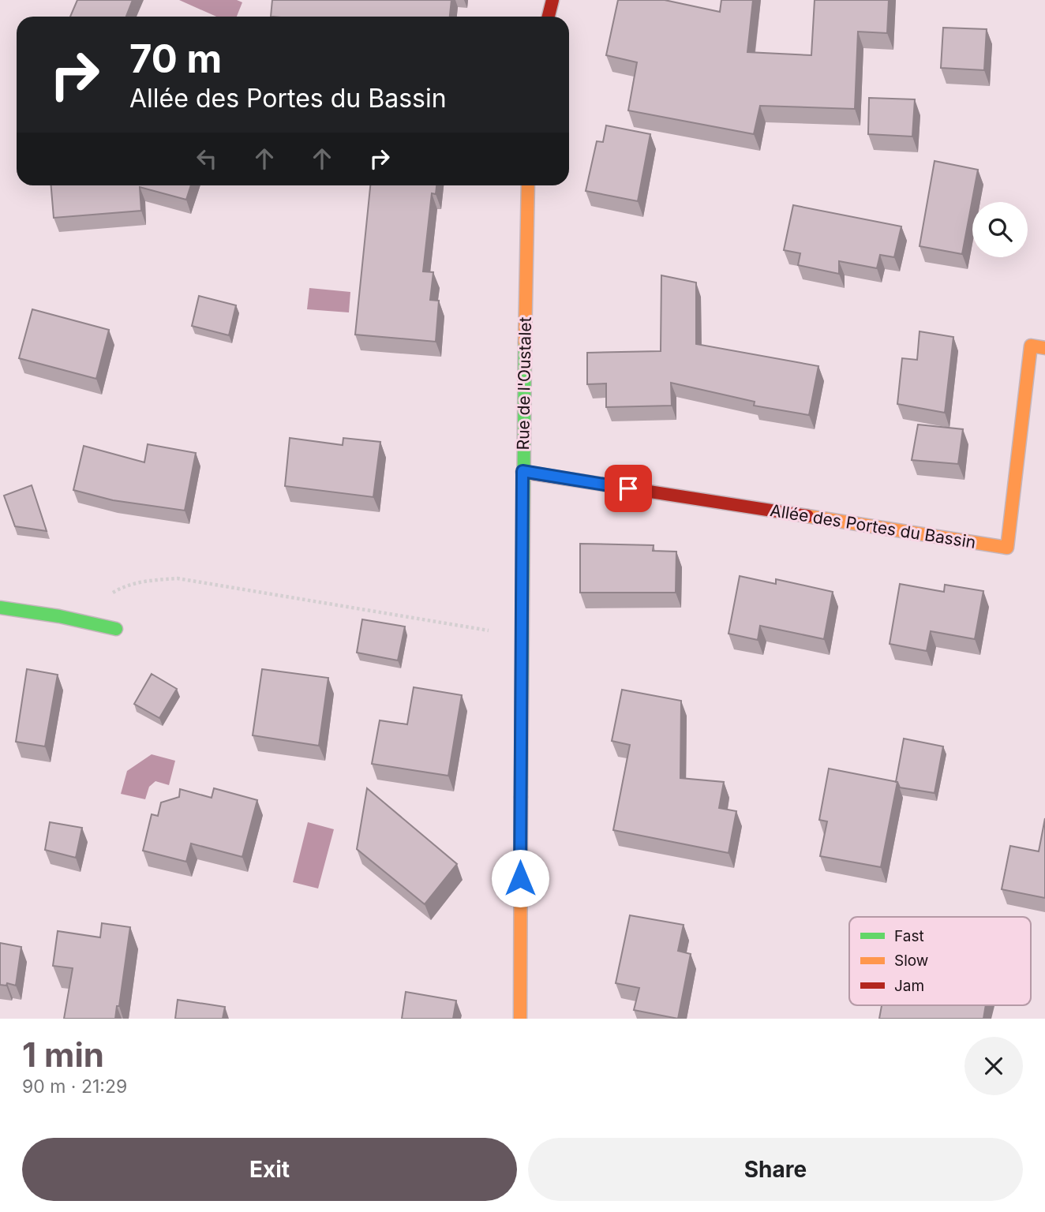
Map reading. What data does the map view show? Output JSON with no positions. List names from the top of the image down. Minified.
{"streets":{"street":["Rue de l'Oustalet","Allée des Portes du Bassin"]},"crossings":[["Rue de l'Oustalet","Allée des Portes du Bassin"]],"legend":["Fast","Slow","Jam"],"page":{"turn":["70 m","Allée des Portes du Bassin"],"heading":["1 min","90 m · 21:29"],"buttons":["Exit","Share"]}}
